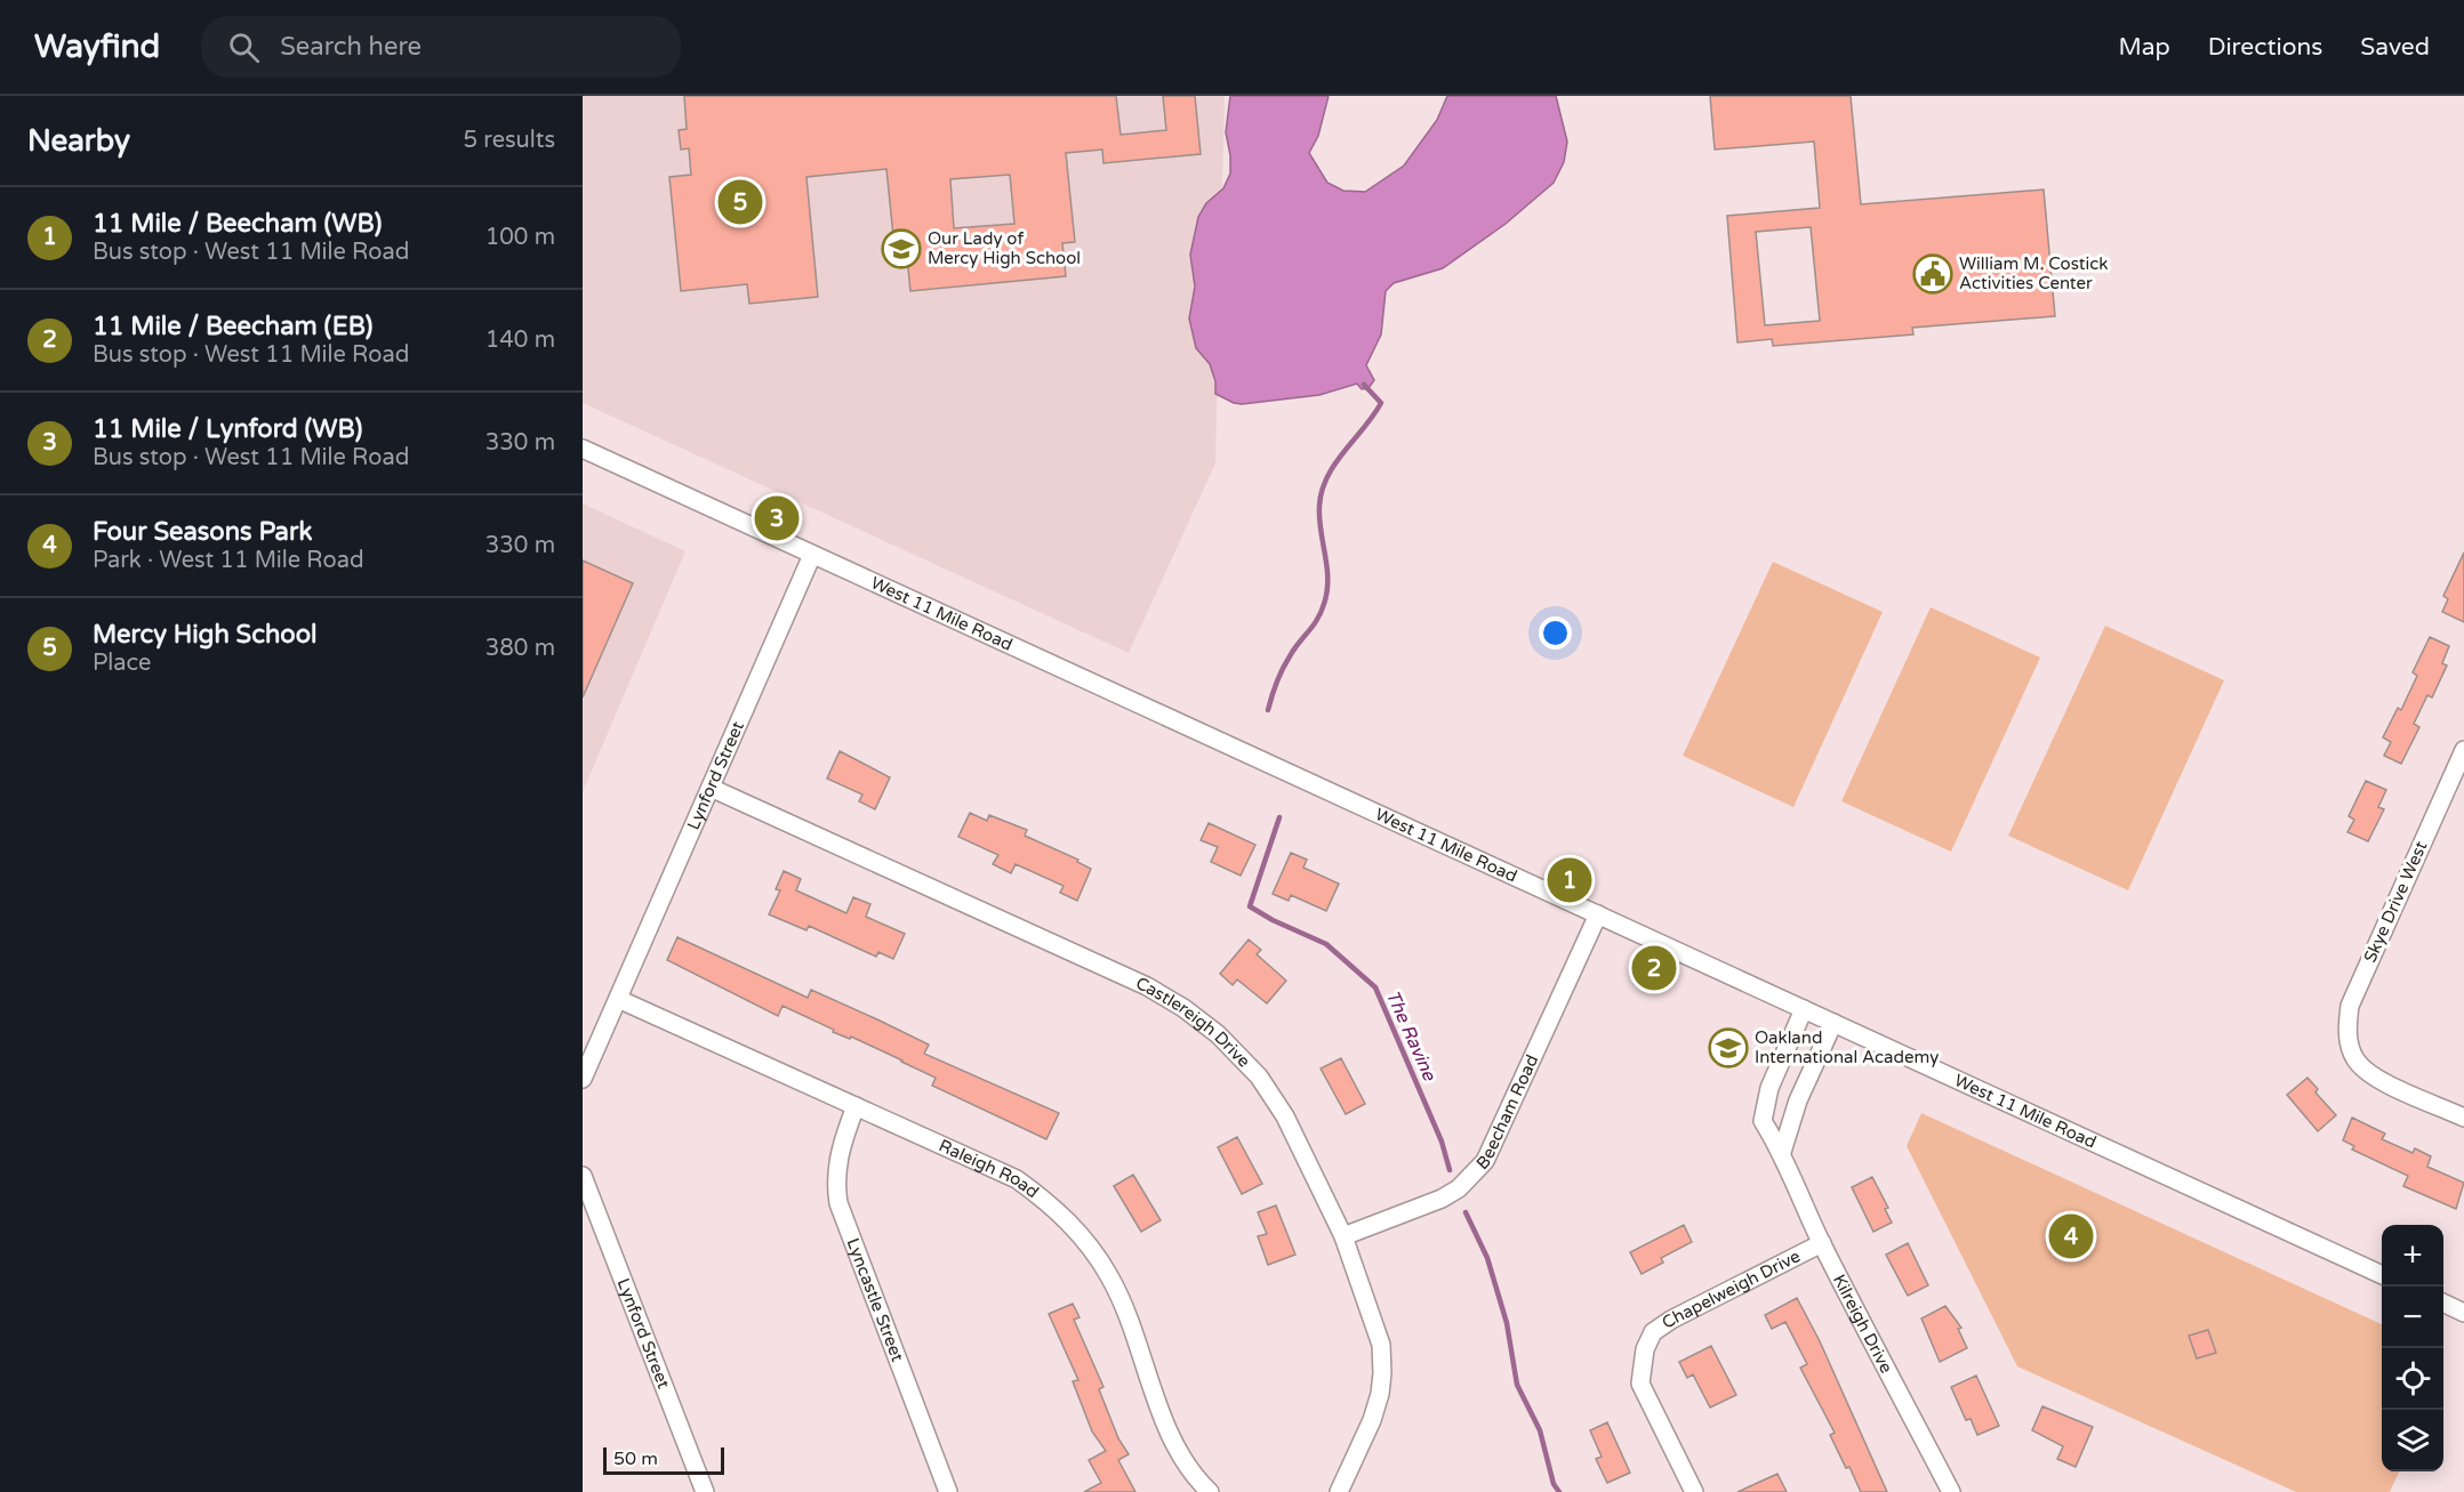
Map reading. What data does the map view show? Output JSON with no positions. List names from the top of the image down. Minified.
{"streets":{"street":["West 11 Mile Road","Lynford Street","Skye Drive West","Castlereigh Drive","Beecham Road","Raleigh Road","Chapelweigh Drive","Lyncastle Street","Kilreigh Drive"]},"crossings":[["West 11 Mile Road","Lynford Street"],["West 11 Mile Road","Beecham Road"],["West 11 Mile Road","Kilreigh Drive"],["Lynford Street","Castlereigh Drive"],["Lynford Street","Raleigh Road"],["Castlereigh Drive","Beecham Road"],["Raleigh Road","Lyncastle Street"],["Chapelweigh Drive","Kilreigh Drive"]],"water":["The Ravine"],"places":{"school or university":["Our Lady of Mercy High School","Oakland International Academy"],"public building":["William M. Costick Activities Center"]},"scale_bar":"50 m","page":{"header":"Wayfind","search":"Search here","nav":["Map","Directions","Saved"],"heading":["Nearby","5 results"],"pins":["5","3","1","2","4"],"list":[{"mark":"1","name":"11 Mile / Beecham (WB)","note":"Bus stop · West 11 Mile Road","value":"100 m"},{"mark":"2","name":"11 Mile / Beecham (EB)","note":"Bus stop · West 11 Mile Road","value":"140 m"},{"mark":"3","name":"11 Mile / Lynford (WB)","note":"Bus stop · West 11 Mile Road","value":"330 m"},{"mark":"4","name":"Four Seasons Park","note":"Park · West 11 Mile Road","value":"330 m"},{"mark":"5","name":"Mercy High School","note":"Place","value":"380 m"}],"map_buttons":["+","−"],"scale":"50 m"}}
